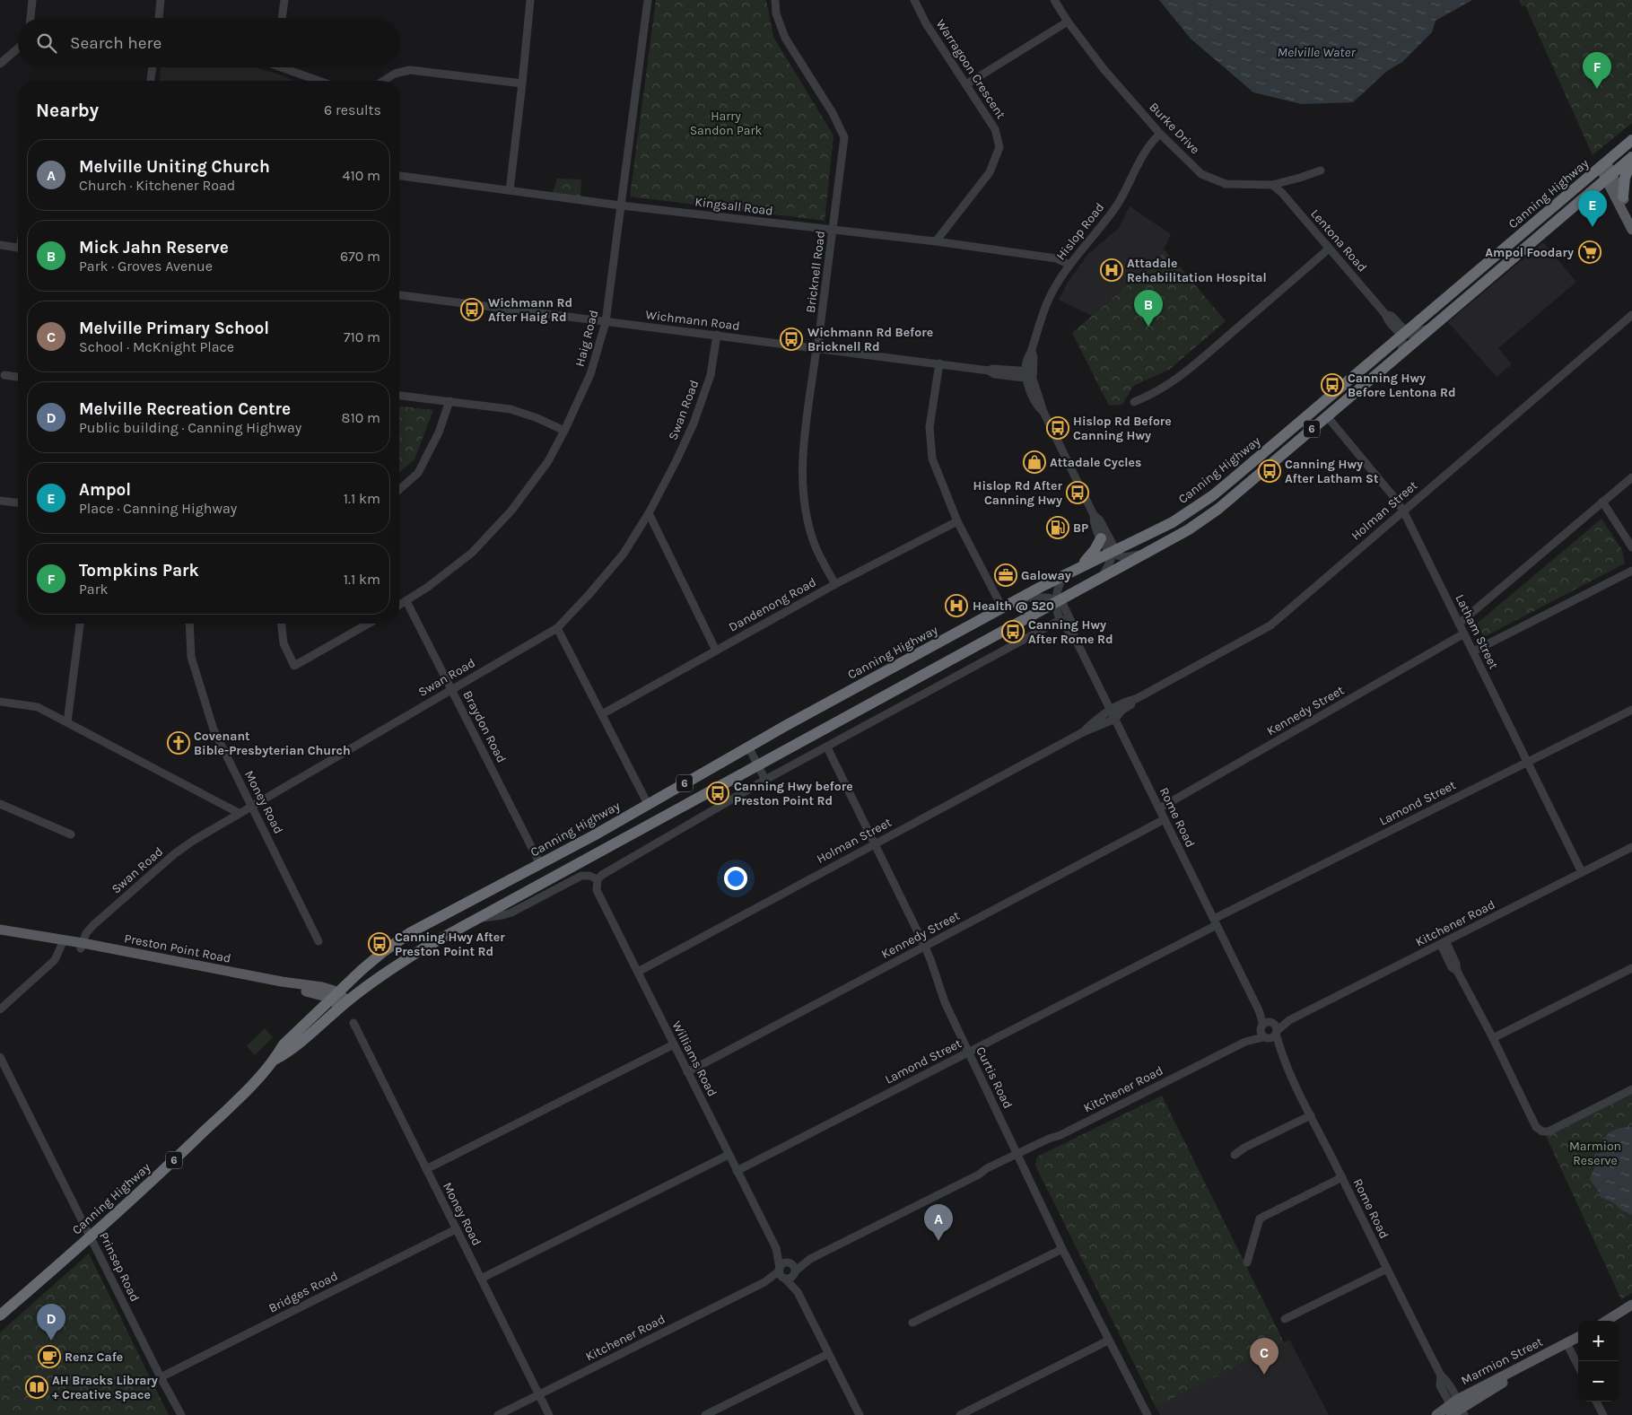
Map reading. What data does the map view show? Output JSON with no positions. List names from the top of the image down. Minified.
{"streets":{"highway":["Canning Highway","6"],"main road":["Preston Point Road","Marmion Street"],"street":["Warragoon Crescent","Burke Drive","Kingsall Road","Hislop Road","Lentona Road","Bricknell Road","Wichmann Road","Haig Road","Swan Road","Holman Street","Dandenong Road","Latham Street","Kennedy Street","Braydon Road","Money Road","Lamond Street","Rome Road","Kitchener Road","Williams Road","Curtis Road","Prinsep Road","Bridges Road"]},"crossings":[["Warragoon Crescent","Kingsall Road"],["Burke Drive","Hislop Road"],["Burke Drive","Lentona Road"],["Canning Highway","Lentona Road"],["Canning Highway","Latham Street"],["Canning Highway","Braydon Road"],["Canning Highway","Rome Road"],["Canning Highway","Preston Point Road"],["Canning Highway","Williams Road"],["Canning Highway","Prinsep Road"],["Kingsall Road","Hislop Road"],["Kingsall Road","Bricknell Road"],["Kingsall Road","Haig Road"],["Hislop Road","Wichmann Road"],["Bricknell Road","Wichmann Road"],["Bricknell Road","Dandenong Road"],["Wichmann Road","Haig Road"],["Wichmann Road","Swan Road"],["Haig Road","Braydon Road"],["Swan Road","Braydon Road"],["Swan Road","Money Road"],["Swan Road","Preston Point Road"],["Holman Street","Latham Street"],["Holman Street","Rome Road"],["Holman Street","Williams Road"],["Holman Street","Curtis Road"],["Latham Street","Kennedy Street"],["Latham Street","Lamond Street"],["Latham Street","Kitchener Road"],["Kennedy Street","Rome Road"],["Kennedy Street","Williams Road"],["Kennedy Street","Curtis Road"],["Money Road","Kitchener Road"],["Money Road","Bridges Road"],["Lamond Street","Rome Road"],["Lamond Street","Williams Road"],["Lamond Street","Curtis Road"],["Rome Road","Kitchener Road"],["Rome Road","Marmion Street"],["Kitchener Road","Williams Road"],["Kitchener Road","Curtis Road"],["Prinsep Road","Bridges Road"]],"water":["Melville Water"],"parks":["Harry Sandon Park","Marmion Reserve"],"places":{"supermarket":["Ampol Foodary"],"hospital":["Attadale Rehabilitation Hospital","Health @ 520"],"bus stop":["Wichmann Rd After Haig Rd","Wichmann Rd Before Bricknell Rd","Canning Hwy Before Lentona Rd","Hislop Rd Before Canning Hwy","Canning Hwy After Latham St","Hislop Rd After Canning Hwy","Canning Hwy After Rome Rd","Canning Hwy before Preston Point Rd","Canning Hwy After Preston Point Rd"],"shop":["Attadale Cycles"],"fuel station":["BP"],"office":["Galoway"],"church":["Covenant Bible-Presbyterian Church"],"cafe":["Renz Cafe"],"library":["AH Bracks Library + Creative Space"]},"page":{"search":"Search here","pins":["F","E","B","A","D","C"],"heading":["Nearby","6 results"],"list":[{"mark":"A","name":"Melville Uniting Church","note":"Church · Kitchener Road","value":"410 m"},{"mark":"B","name":"Mick Jahn Reserve","note":"Park · Groves Avenue","value":"670 m"},{"mark":"C","name":"Melville Primary School","note":"School · McKnight Place","value":"710 m"},{"mark":"D","name":"Melville Recreation Centre","note":"Public building · Canning Highway","value":"810 m"},{"mark":"E","name":"Ampol","note":"Place · Canning Highway","value":"1.1 km"},{"mark":"F","name":"Tompkins Park","note":"Park","value":"1.1 km"}],"map_buttons":["+","−"]}}
